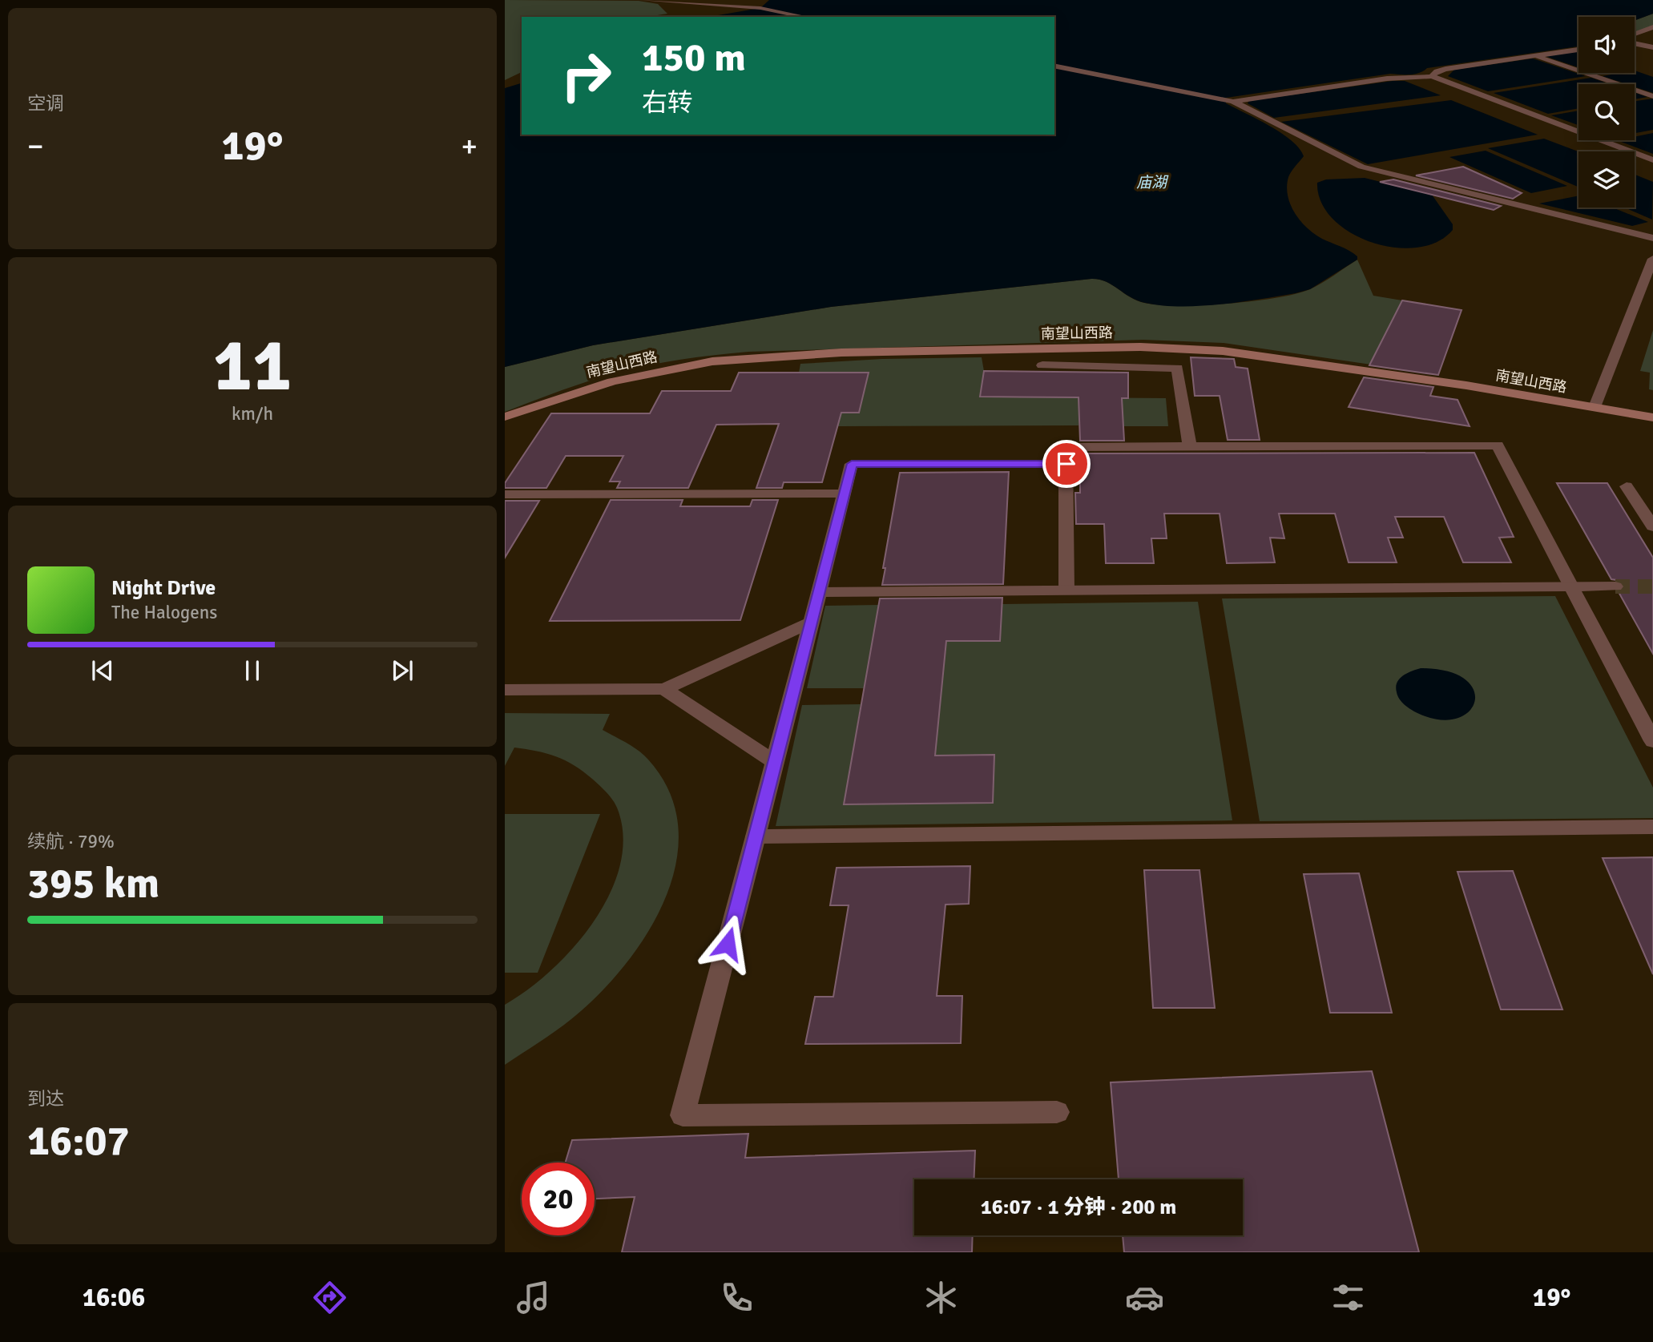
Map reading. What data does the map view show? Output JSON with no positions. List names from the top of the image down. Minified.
{"streets":{"street":["南望山西路"]},"water":["庙湖"],"page":{"tile":["空调",["11","km/h"],["续航 · 79%","395 km"],["到达","16:07"]],"turn":["150 m","右转"],"heat":["−","19°","+"],"song":["Night Drive","The Halogens"],"limit":"20","trip":"16:07 · 1 分钟 · 200 m","tabs":["16:06","19°"]}}
